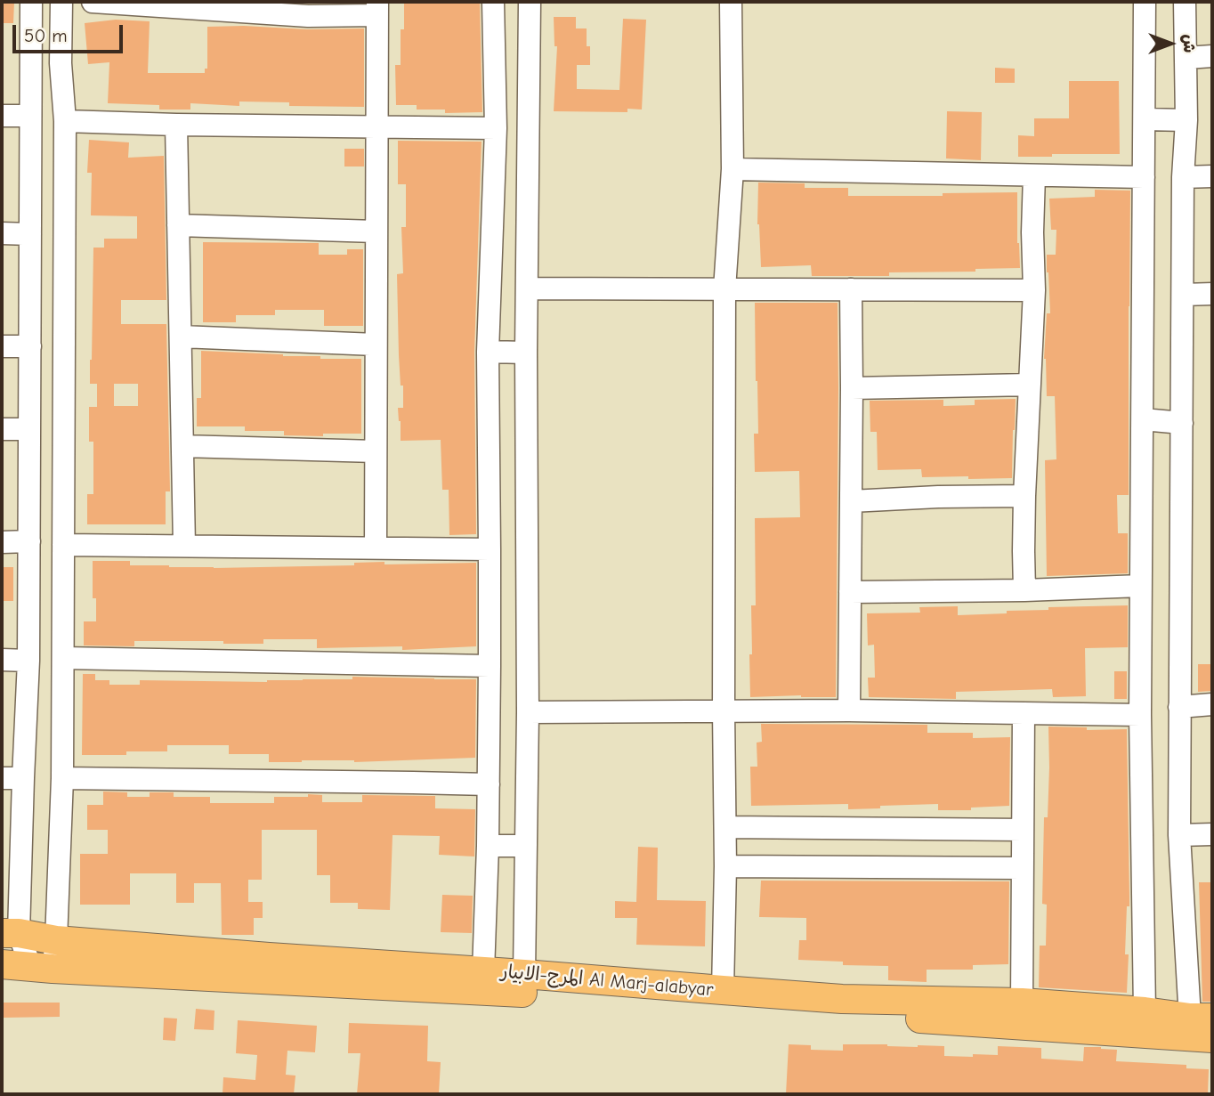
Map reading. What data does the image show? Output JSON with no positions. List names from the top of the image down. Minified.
{"streets":{"main road":["المرج-الابيار Al Marj-alabyar"]},"scale_bar":"50 m","north":"right"}
